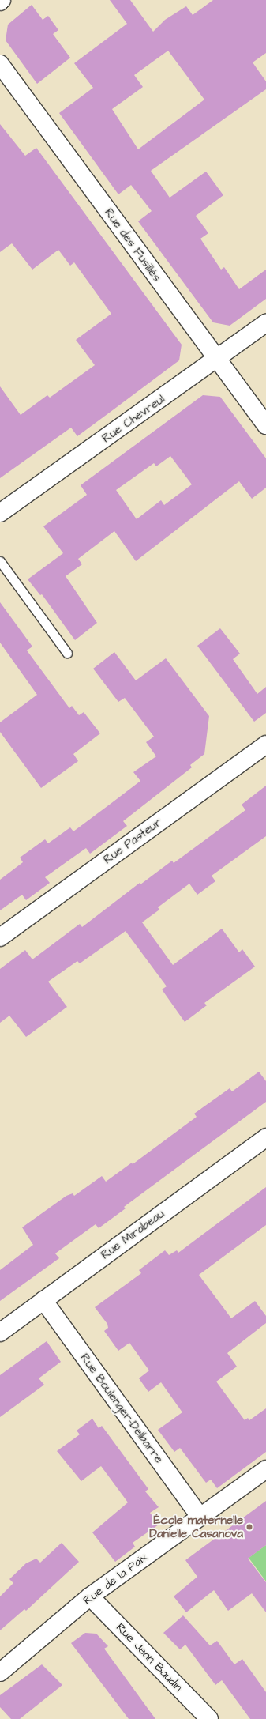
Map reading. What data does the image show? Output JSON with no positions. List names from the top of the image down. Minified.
{"streets":{"street":["Rue des Fusillés","Rue Chevreul","Rue Pasteur","Rue Mirabeau","Rue Boulenger-Delbarre","Rue de la Paix","Rue Jean Baudin"]},"crossings":[["Rue des Fusillés","Rue Chevreul"],["Rue Mirabeau","Rue Boulenger-Delbarre"],["Rue Boulenger-Delbarre","Rue de la Paix"],["Rue de la Paix","Rue Jean Baudin"]],"places":["École maternelle Danielle Casanova"]}
